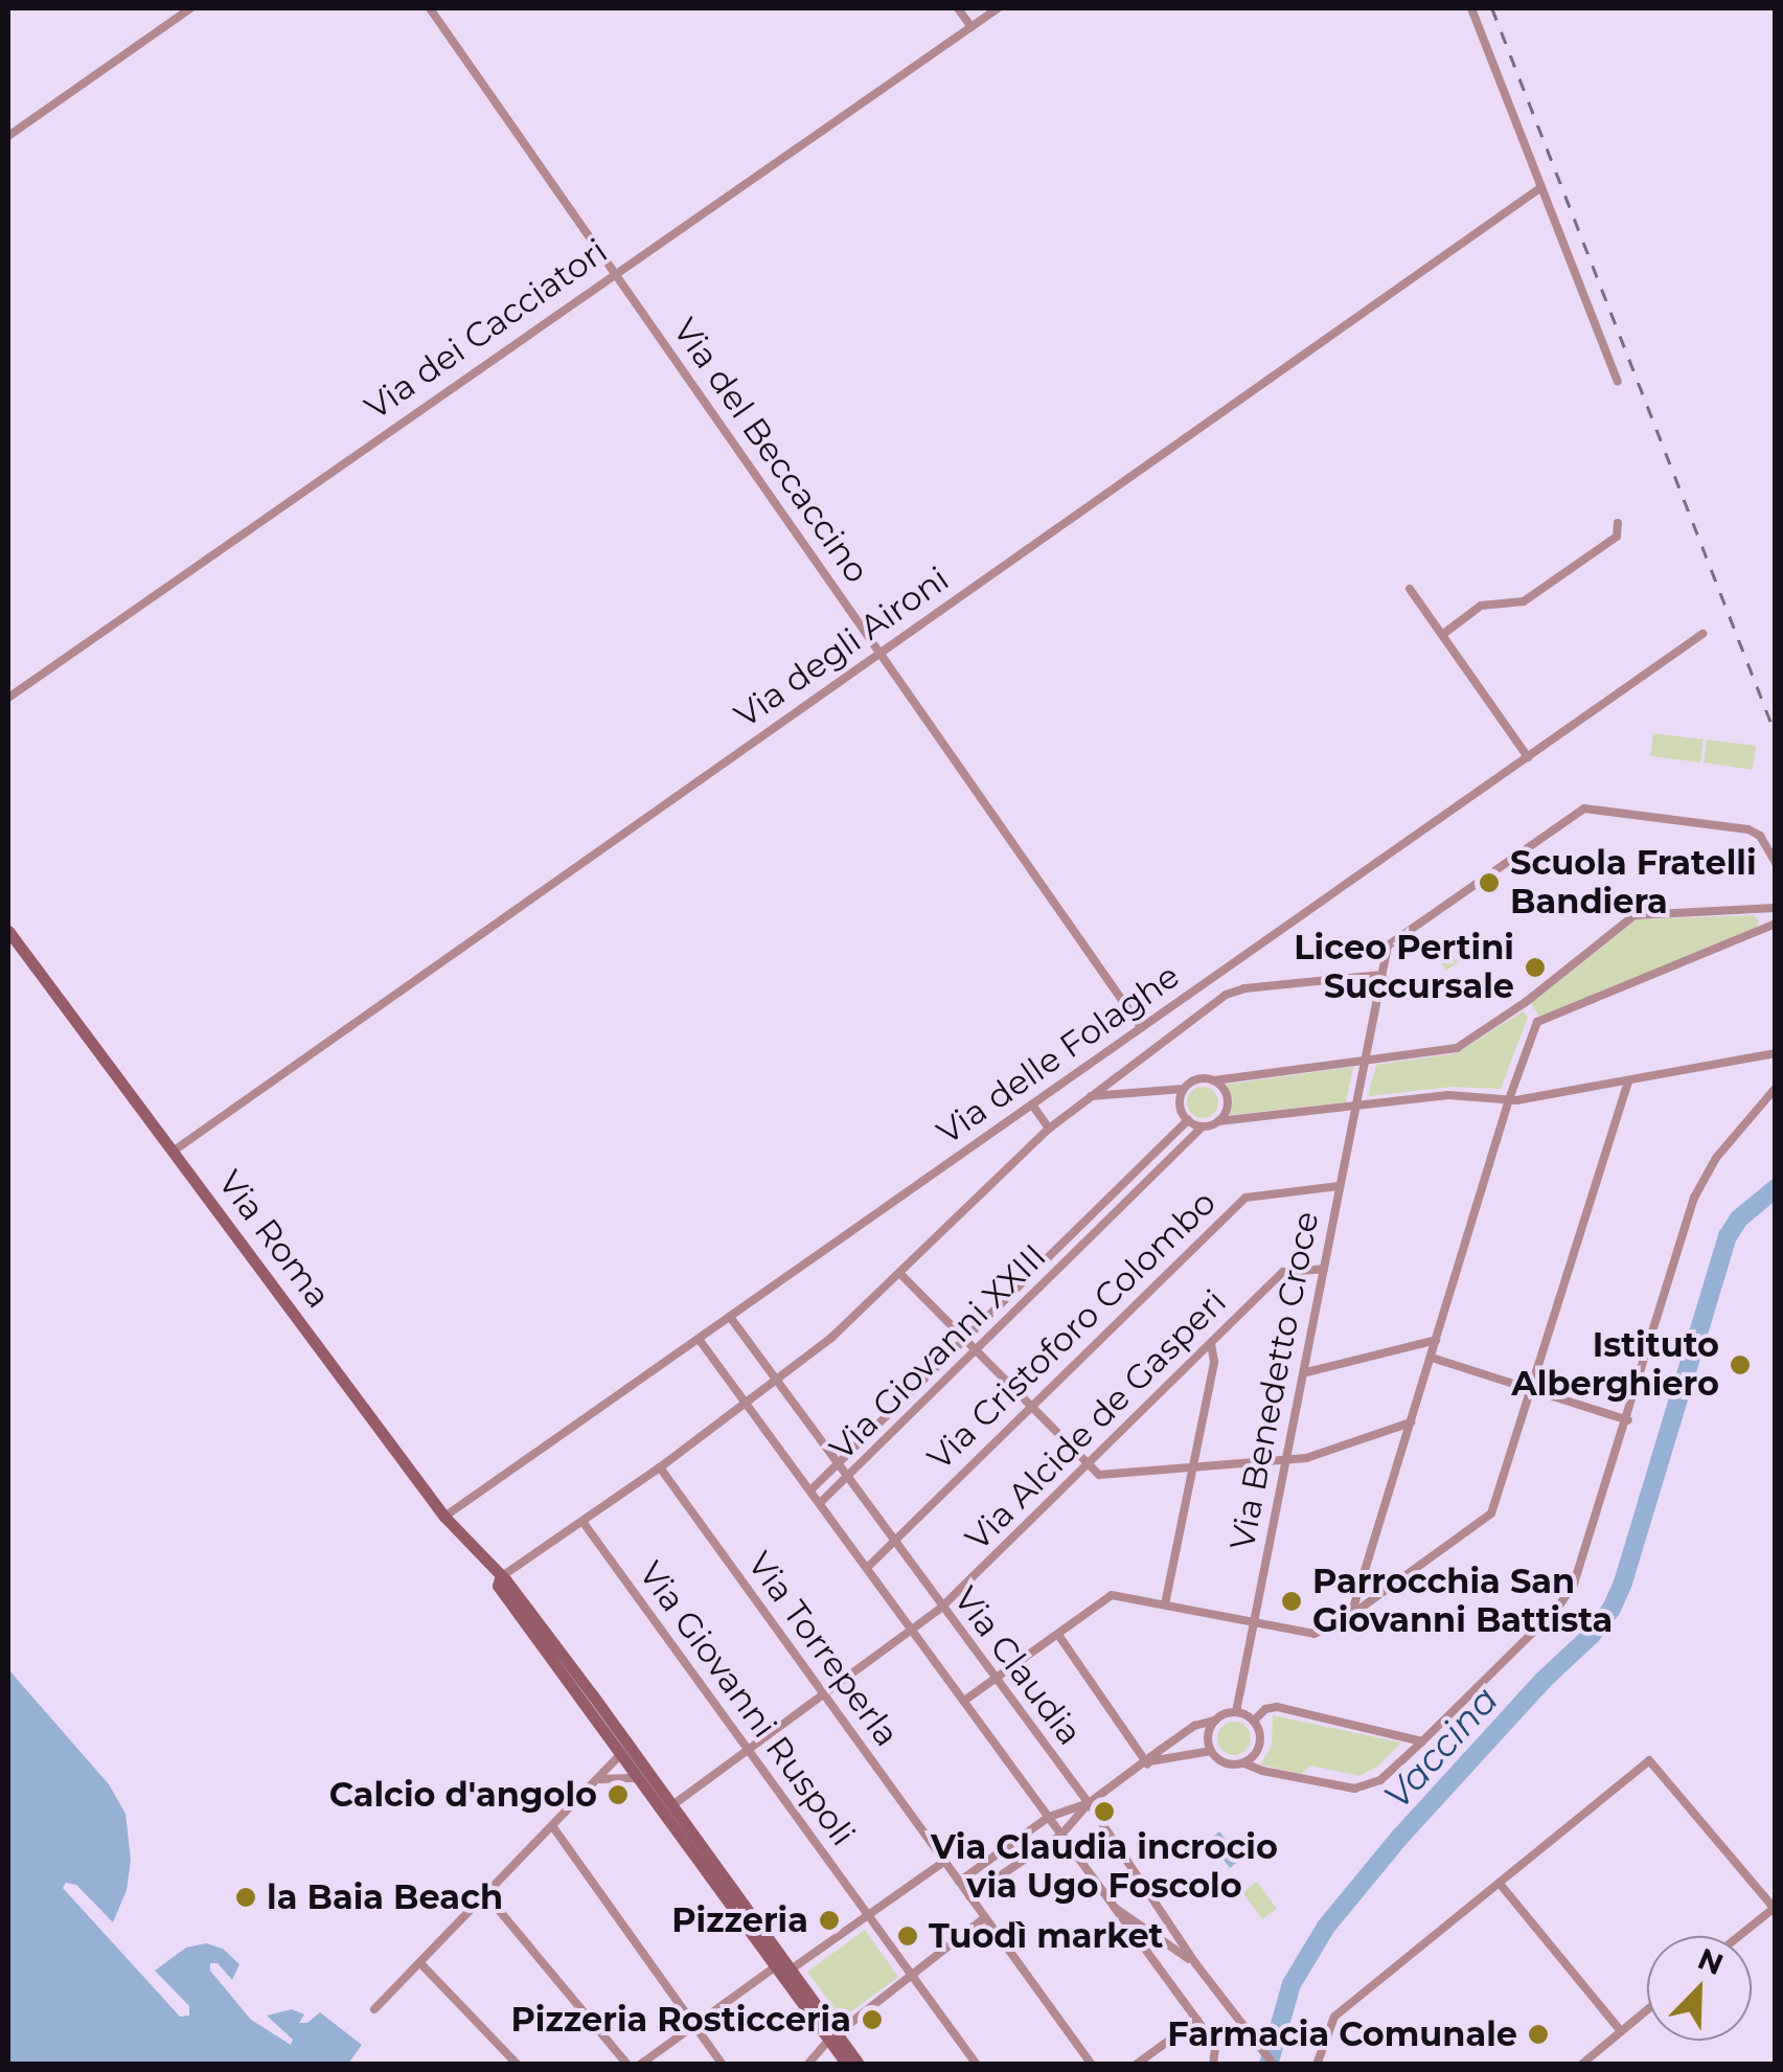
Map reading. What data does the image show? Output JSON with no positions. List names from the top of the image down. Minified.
{"streets":{"street":["Via dei Cacciatori","Via del Beccaccino","Via degli Aironi","Via delle Folaghe","Via Roma","Via Cristoforo Colombo","Via Giovanni XXIII","Via Benedetto Croce","Via Alcide de Gasperi","Via Torreperla","Via Claudia","Via Giovanni Ruspoli"]},"crossings":[["Via dei Cacciatori","Via del Beccaccino"],["Via del Beccaccino","Via degli Aironi"],["Via del Beccaccino","Via delle Folaghe"],["Via degli Aironi","Via Roma"],["Via delle Folaghe","Via Roma"],["Via delle Folaghe","Via Claudia"],["Via Roma","Via Alcide de Gasperi"],["Via Cristoforo Colombo","Via Benedetto Croce"],["Via Cristoforo Colombo","Via Claudia"],["Via Giovanni XXIII","Via Claudia"],["Via Benedetto Croce","Via Alcide de Gasperi"],["Via Alcide de Gasperi","Via Torreperla"],["Via Alcide de Gasperi","Via Claudia"],["Via Alcide de Gasperi","Via Giovanni Ruspoli"]],"water":["Vaccina"],"places":["Scuola Fratelli Bandiera","Liceo Pertini Succursale","Istituto Alberghiero","Parrocchia San Giovanni Battista","Calcio d'angolo","Via Claudia incrocio via Ugo Foscolo","la Baia Beach","Pizzeria","Tuodì market","Pizzeria Rosticceria","Farmacia Comunale"],"north":"top right"}
